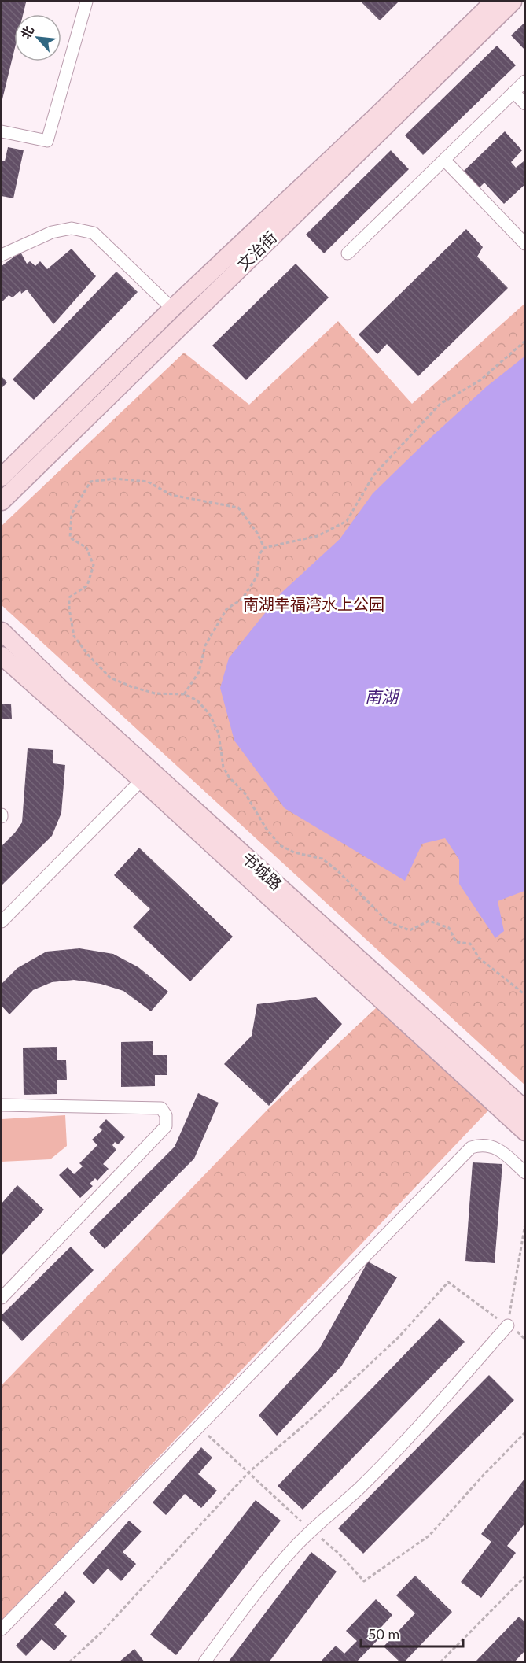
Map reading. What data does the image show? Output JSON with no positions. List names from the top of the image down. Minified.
{"streets":{"main road":["文治街","书城路"]},"water":["南湖"],"parks":["南湖幸福湾水上公园"],"scale_bar":"50 m","north":"top left"}
